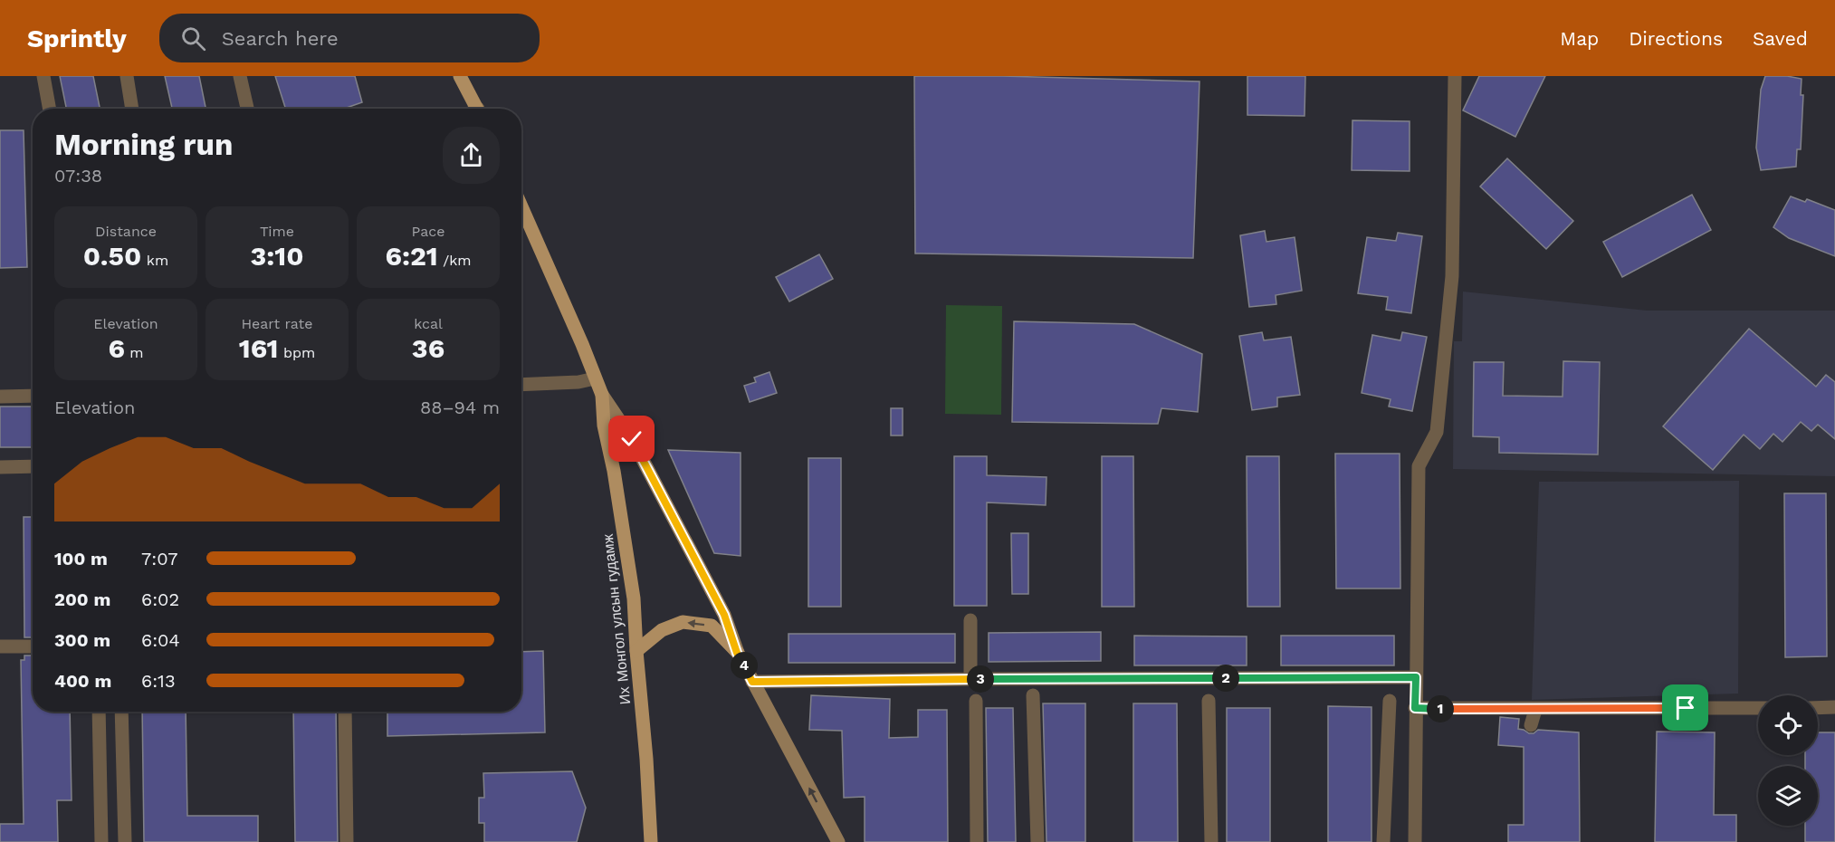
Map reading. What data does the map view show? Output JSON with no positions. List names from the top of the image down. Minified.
{"streets":{"main road":["Их Монгол улсын гудамж"]},"page":{"header":"Sprintly","search":"Search here","nav":["Map","Directions","Saved"],"heading":["Morning run","07:38"],"stats":[["Distance","0.50 km"],["Time","3:10"],["Pace","6:21 /km"],["Elevation","6 m"],["Heart rate","161 bpm"],["kcal","36"]],"chart":["Elevation","88–94 m"],"list":[{"name":"100 m","note":"7:07"},{"name":"200 m","note":"6:02"},{"name":"300 m","note":"6:04"},{"name":"400 m","note":"6:13"}],"pins":["4","2","3","1"]}}
